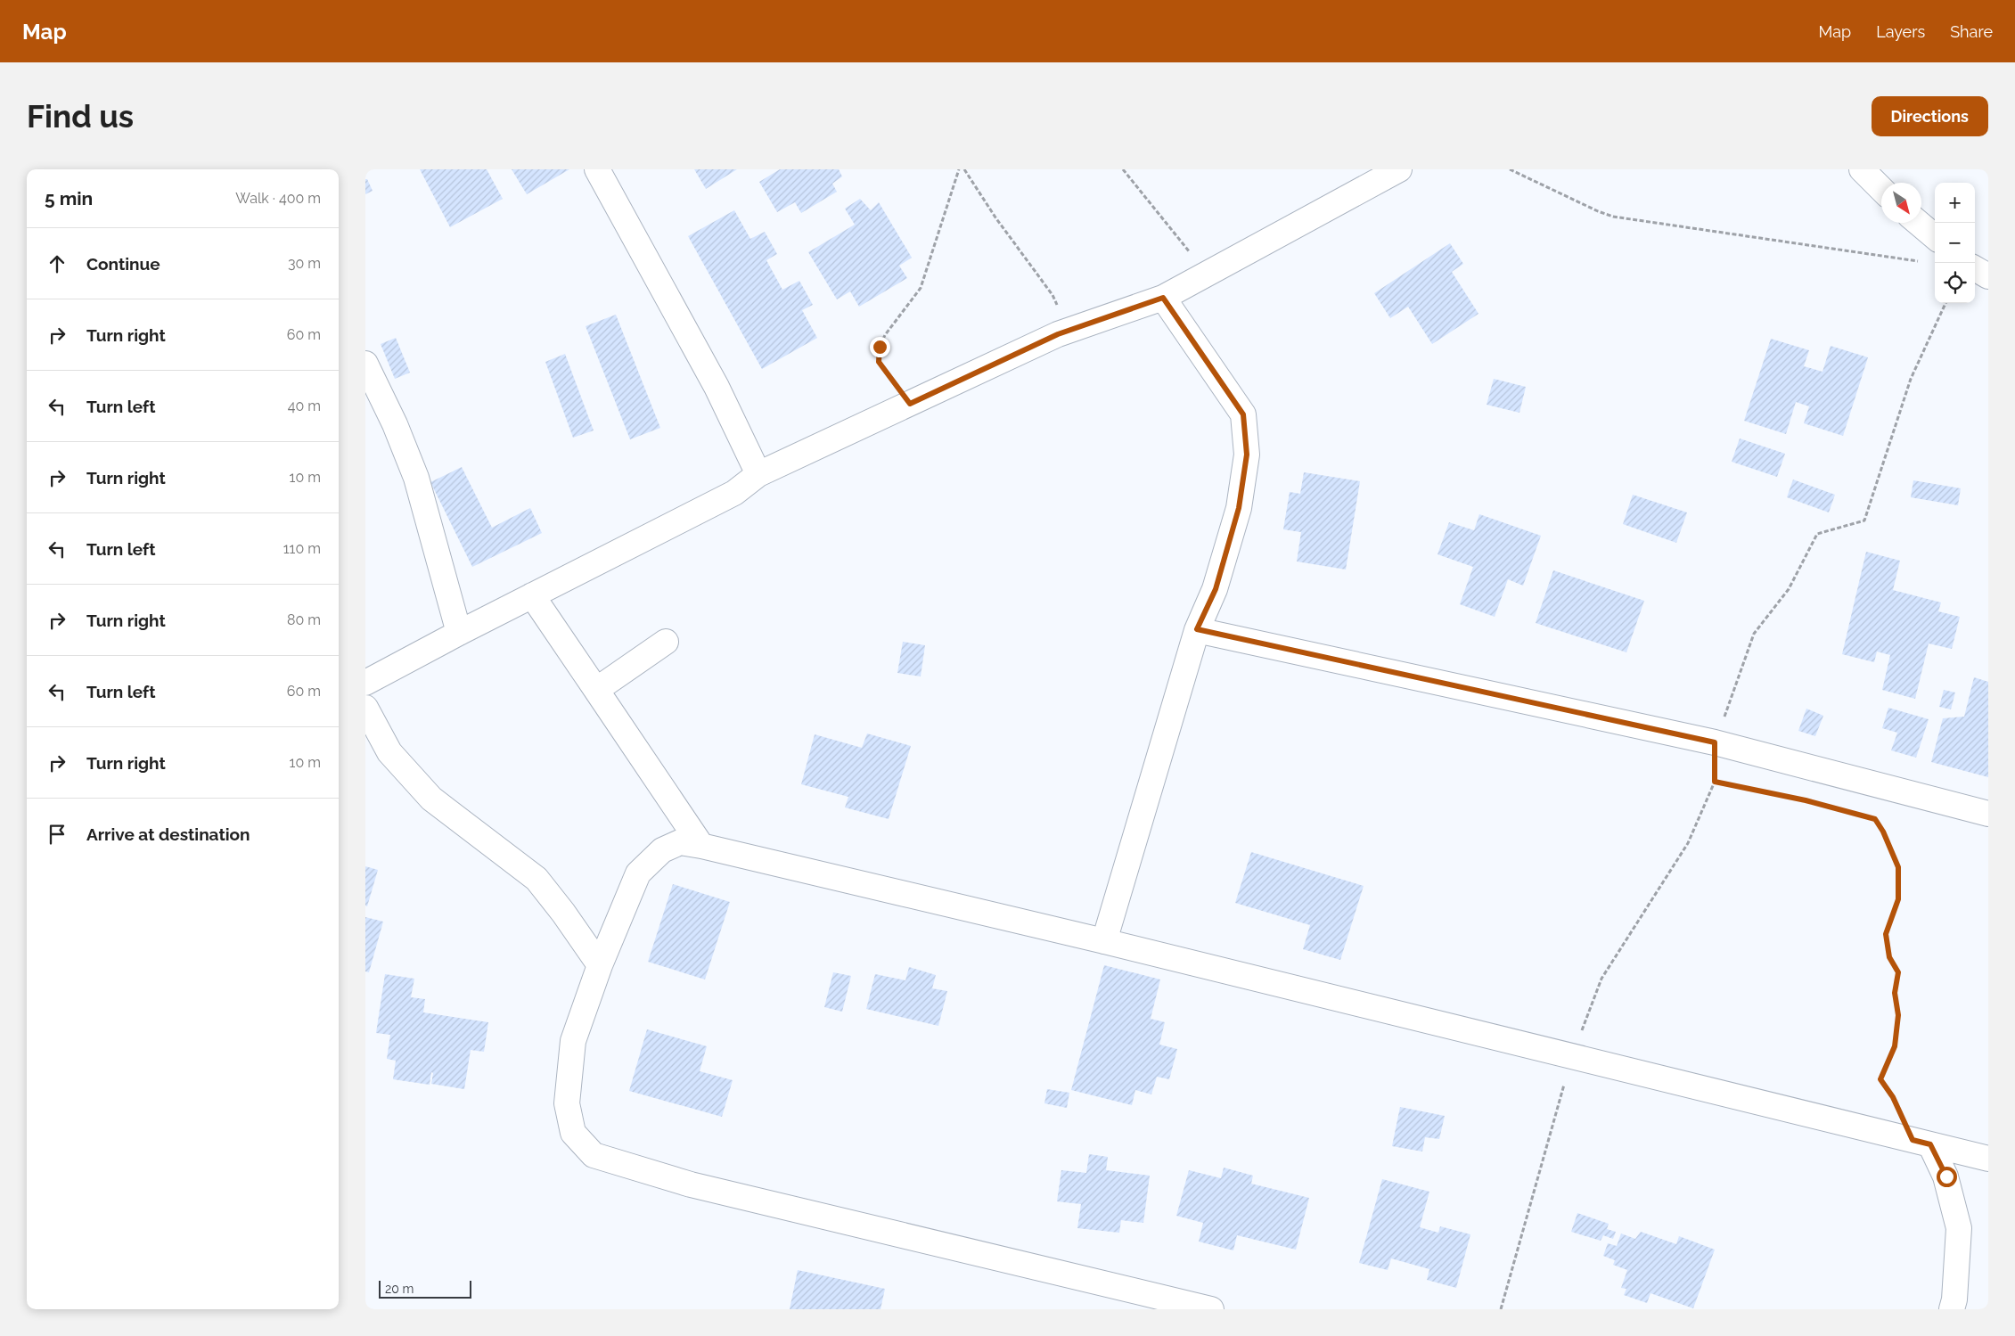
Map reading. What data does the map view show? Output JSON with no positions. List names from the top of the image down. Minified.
{"scale_bar":"20 m","north":"bottom right","page":{"header":"Map","nav":["Map","Layers","Share"],"buttons":"Directions","title":"Find us","heading":["5 min","Walk · 400 m"],"map_buttons":["+","−"],"list":[["Continue","30 m"],["Turn right","60 m"],["Turn left","40 m"],["Turn right","10 m"],["Turn left","110 m"],["Turn right","80 m"],["Turn left","60 m"],["Turn right","10 m"],"Arrive at destination"],"scale":"20 m"}}
